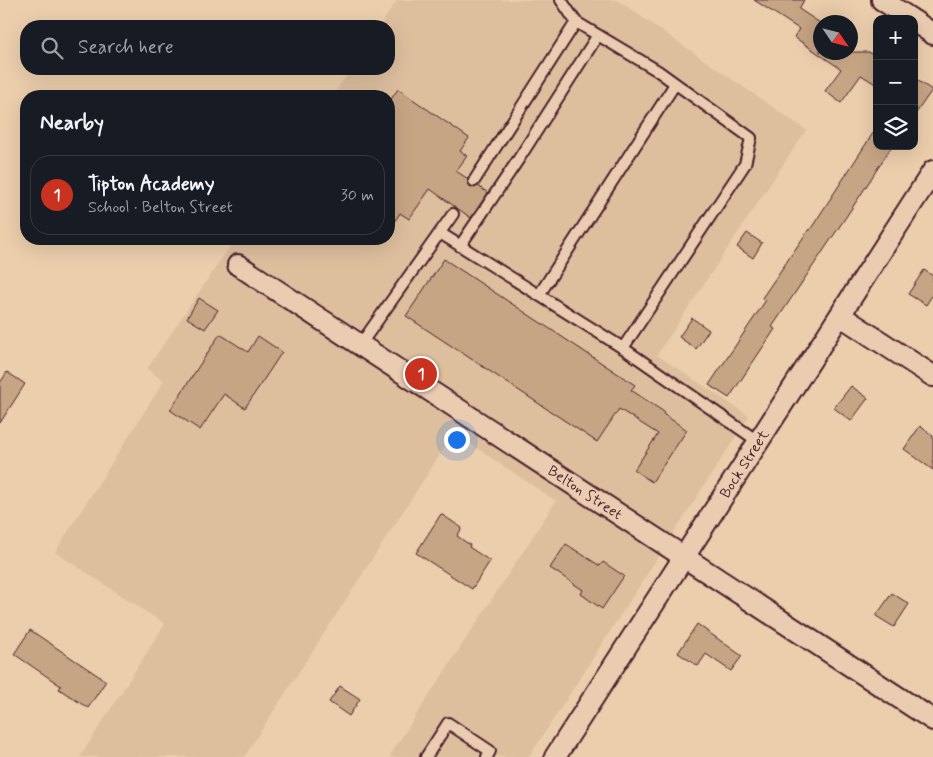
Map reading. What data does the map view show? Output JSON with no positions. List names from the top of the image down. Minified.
{"streets":{"street":["Bock Street","Belton Street"]},"crossings":[["Bock Street","Belton Street"]],"north":"bottom right","page":{"map_buttons":["+","−"],"search":"Search here","heading":"Nearby","list":[{"mark":"1","name":"Tipton Academy","note":"School · Belton Street","value":"30 m"}],"pins":"1"}}
